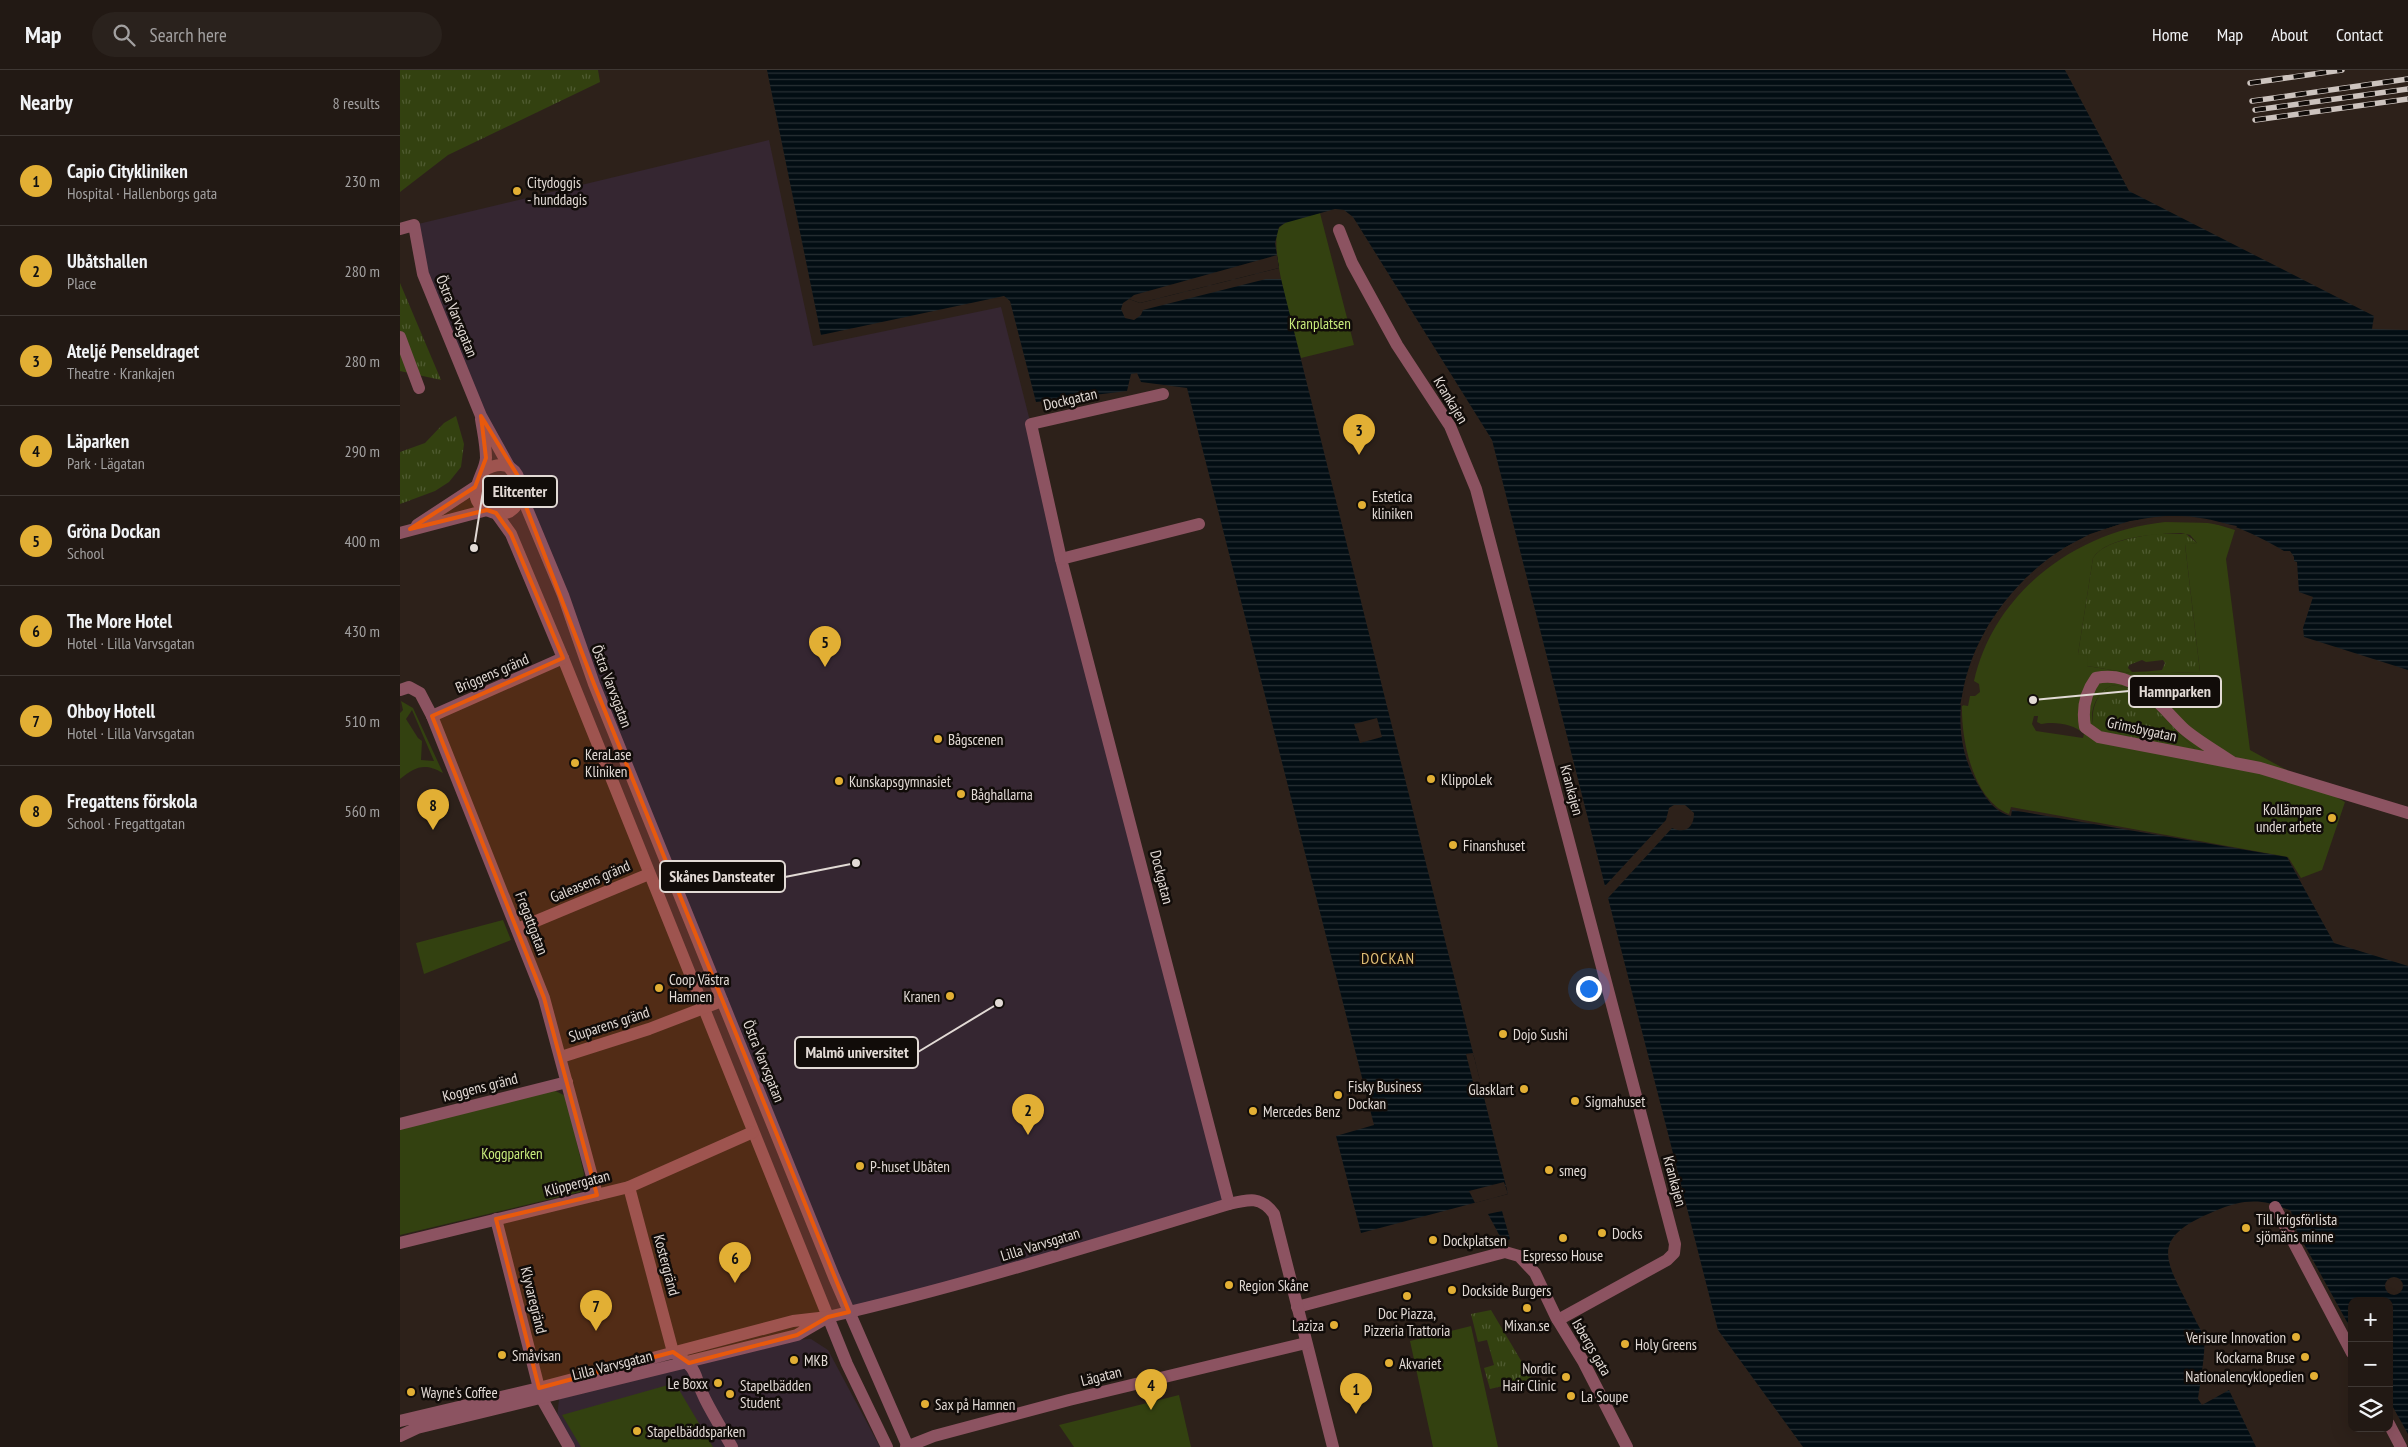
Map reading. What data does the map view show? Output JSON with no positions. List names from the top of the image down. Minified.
{"streets":{"street":["Östra Varvsgatan","Dockgatan","Krankajen","Briggens gränd","Grimsbygatan","Galeasens gränd","Fregattgatan","Sluparens gränd","Koggens gränd","Klippergatan","Lilla Varvsgatan","Kostergränd","Klyvaregränd","Isbergs gata","Lägatan"]},"crossings":[["Östra Varvsgatan","Sluparens gränd"],["Östra Varvsgatan","Lilla Varvsgatan"],["Östra Varvsgatan","Lägatan"],["Dockgatan","Lilla Varvsgatan"],["Krankajen","Isbergs gata"],["Briggens gränd","Fregattgatan"],["Galeasens gränd","Fregattgatan"],["Fregattgatan","Sluparens gränd"],["Fregattgatan","Koggens gränd"],["Fregattgatan","Klippergatan"],["Klippergatan","Kostergränd"],["Klippergatan","Klyvaregränd"],["Lilla Varvsgatan","Kostergränd"],["Lilla Varvsgatan","Klyvaregränd"]],"districts":["DOCKAN"],"parks":["Kranplatsen","Koggparken"],"places":["Citydoggis - hunddagis","Estetica kliniken","Elitcenter","Hamnparken","Bågscenen","KeraLase Kliniken","KlippoLek","Kunskapsgymnasiet","Båghallarna","Kollämpare under arbete","Finanshuset","Skånes Dansteater","Coop Västra Hamnen","Kranen","Malmö universitet","Dojo Sushi","Glasklart","Fisky Business Dockan","Sigmahuset","Mercedes Benz","P-huset Ubåten","smeg","Till krigsförlista sjömäns minne","Docks","Espresso House","Dockplatsen","Region Skåne","Dockside Burgers","Doc Piazza, Pizzeria Trattoria","Mixan.se","Laziza","Verisure Innovation","Holy Greens","Småvisan","Kockarna Bruse","MKB","Akvariet","Nationalencyklopedien","Nordic Hair Clinic","Le Boxx","Wayne's Coffee","Stapelbädden Student","La Soupe","Sax på Hamnen","Stapelbäddsparken"],"page":{"header":"Map","search":"Search here","nav":["Home","Map","About","Contact"],"heading":["Nearby","8 results"],"list":[{"mark":"1","name":"Capio Citykliniken","note":"Hospital · Hallenborgs gata","value":"230 m"},{"mark":"2","name":"Ubåtshallen","note":"Place","value":"280 m"},{"mark":"3","name":"Ateljé Penseldraget","note":"Theatre · Krankajen","value":"280 m"},{"mark":"4","name":"Läparken","note":"Park · Lägatan","value":"290 m"},{"mark":"5","name":"Gröna Dockan","note":"School","value":"400 m"},{"mark":"6","name":"The More Hotel","note":"Hotel · Lilla Varvsgatan","value":"430 m"},{"mark":"7","name":"Ohboy Hotell","note":"Hotel · Lilla Varvsgatan","value":"510 m"},{"mark":"8","name":"Fregattens förskola","note":"School · Fregattgatan","value":"560 m"}],"pins":["3","5","8","2","6","7","4","1"],"map_buttons":["+","−"]}}
